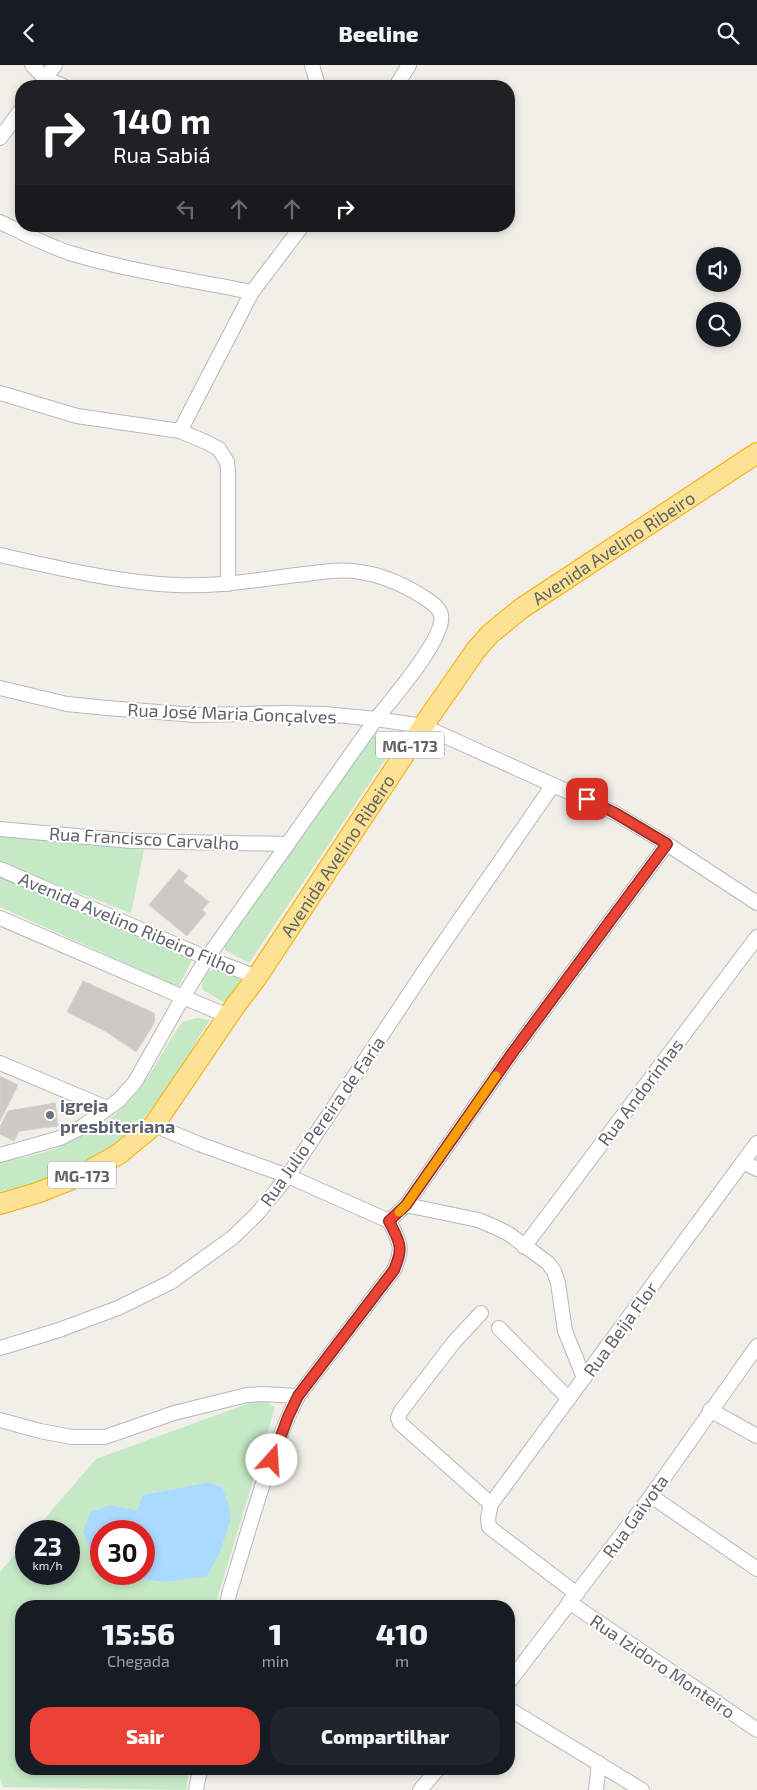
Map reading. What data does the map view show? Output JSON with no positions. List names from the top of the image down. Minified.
{"streets":{"highway":["Avenida Avelino Ribeiro","MG-173"],"street":["Rua José Maria Gonçalves","Rua Francisco Carvalho","Avenida Avelino Ribeiro Filho","Rua Andorinhas","Rua Julio Pereira de Faria","Rua Beija Flor","Rua Gaivota","Rua Izidoro Monteiro"]},"crossings":[["Avenida Avelino Ribeiro","Rua José Maria Gonçalves"],["Avenida Avelino Ribeiro","Avenida Avelino Ribeiro Filho"],["Rua José Maria Gonçalves","Rua Julio Pereira de Faria"],["Rua Beija Flor","Rua Izidoro Monteiro"],["Rua Gaivota","Rua Izidoro Monteiro"]],"places":["igreja presbiteriana"],"page":{"header":"Beeline","turn":["140 m","Rua Sabiá"],"speed":"23 km/h","limit":"30","eta":["15:56","Chegada","1","min","410","m"],"buttons":["Sair","Compartilhar"]}}
